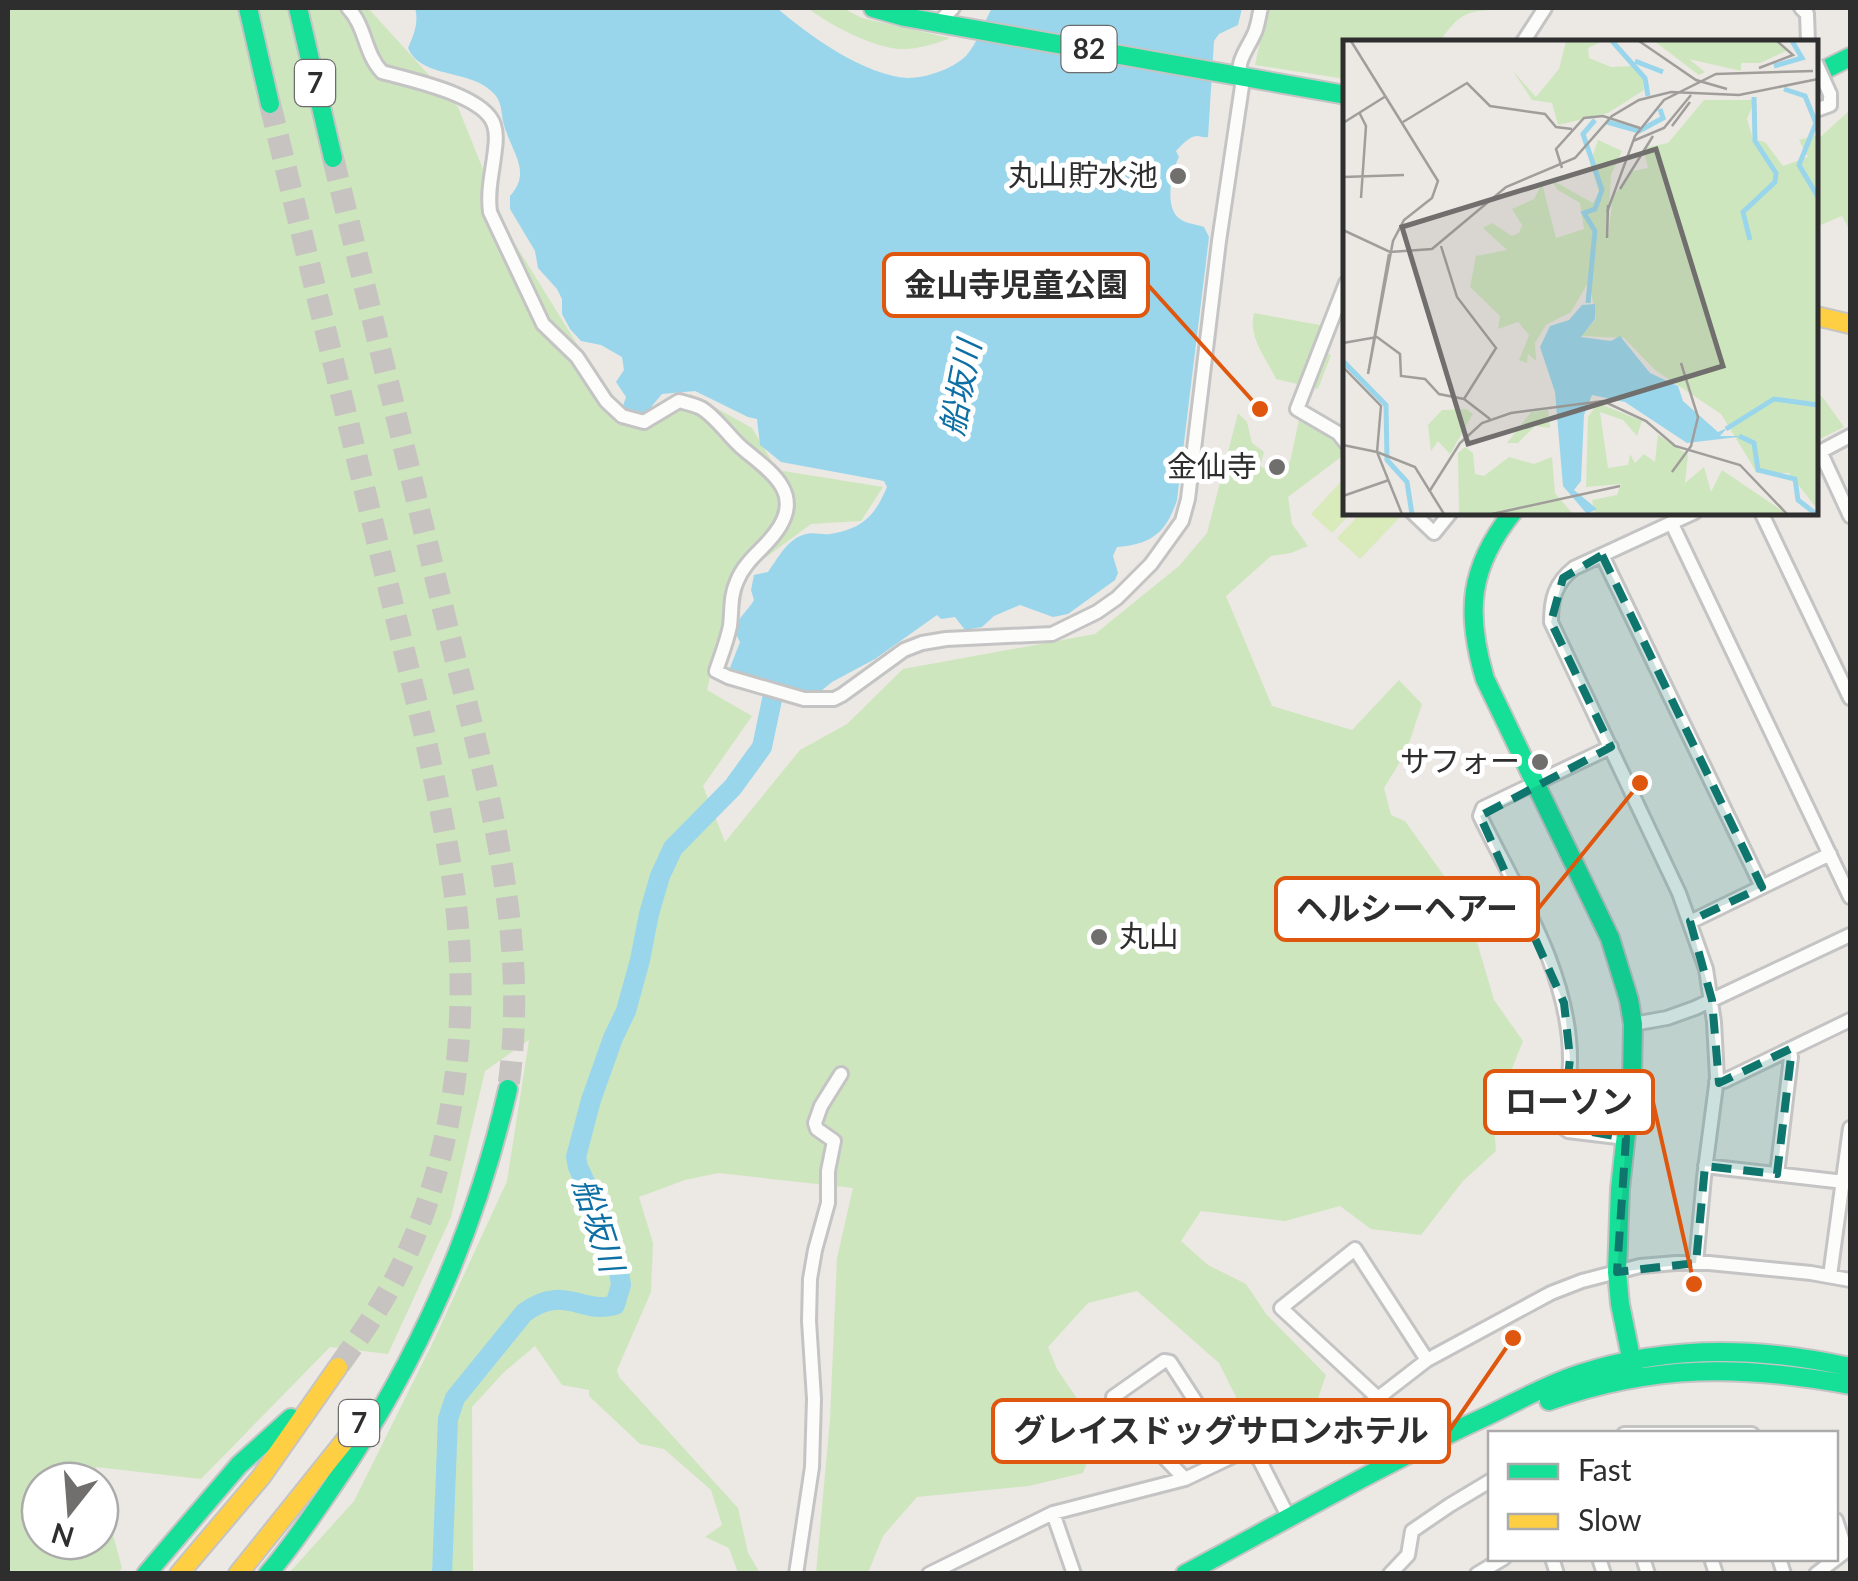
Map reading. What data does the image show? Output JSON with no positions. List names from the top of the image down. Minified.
{"streets":{"main road":["82","7"]},"water":["船坂川"],"places":["丸山貯水池","金山寺児童公園","金仙寺","サフォー","ヘルシーヘアー","丸山","ローソン","グレイスドッグサロンホテル"],"legend":["Fast","Slow"],"north":"bottom"}
